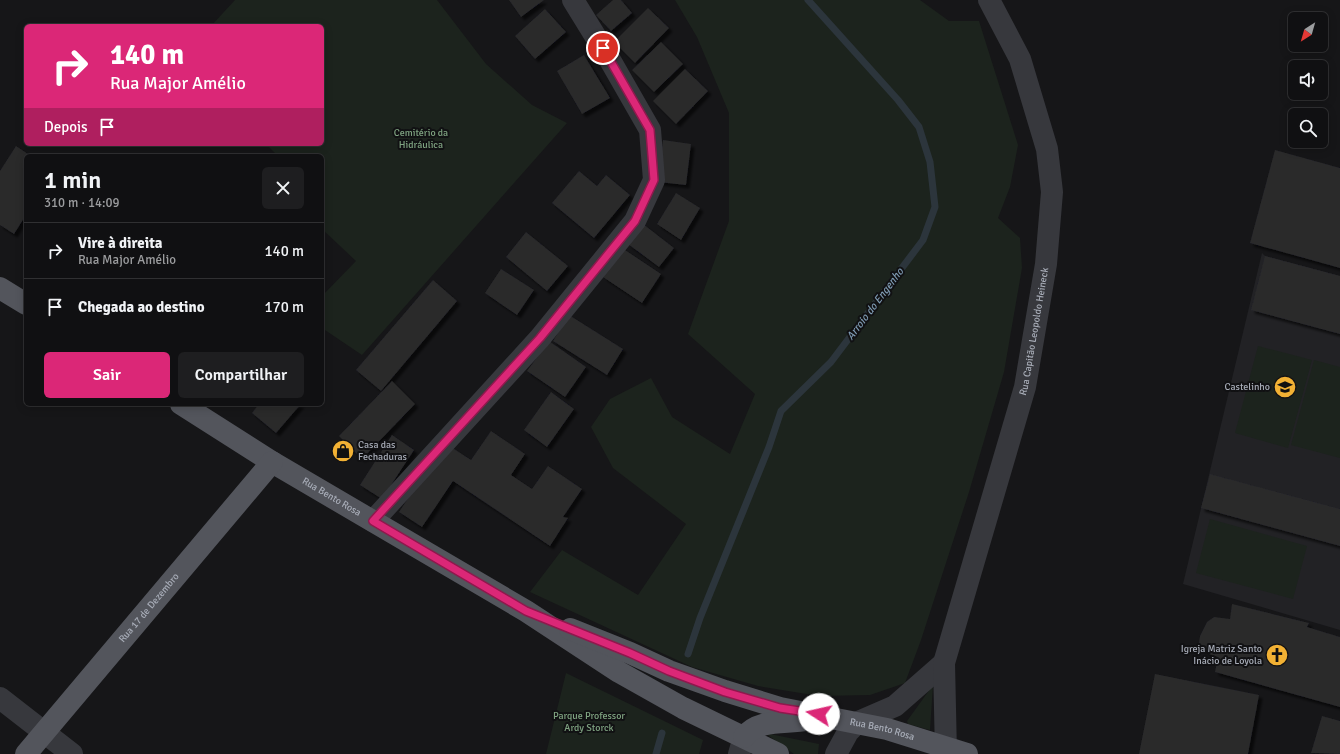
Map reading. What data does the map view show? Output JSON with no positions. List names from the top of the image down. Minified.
{"streets":{"main road":["Rua Bento Rosa","Rua 17 de Dezembro"],"street":["Rua Capitão Leopoldo Heineck"]},"crossings":[["Rua Capitão Leopoldo Heineck","Rua Bento Rosa"],["Rua Bento Rosa","Rua 17 de Dezembro"]],"water":["Arroio do Engenho"],"parks":["Cemitério da Hidráulica","Parque Professor Ardy Storck"],"places":{"school or university":["Castelinho"],"shop":["Casa das Fechaduras"],"church":["Igreja Matriz Santo Inácio de Loyola"]},"north":"bottom left","page":{"turn":["140 m","Rua Major Amélio"],"then":"Depois","heading":["1 min","310 m · 14:09"],"list":[{"name":"Vire à direita","note":"Rua Major Amélio","value":"140 m"},{"name":"Chegada ao destino","value":"170 m"}],"buttons":["Sair","Compartilhar"]}}
